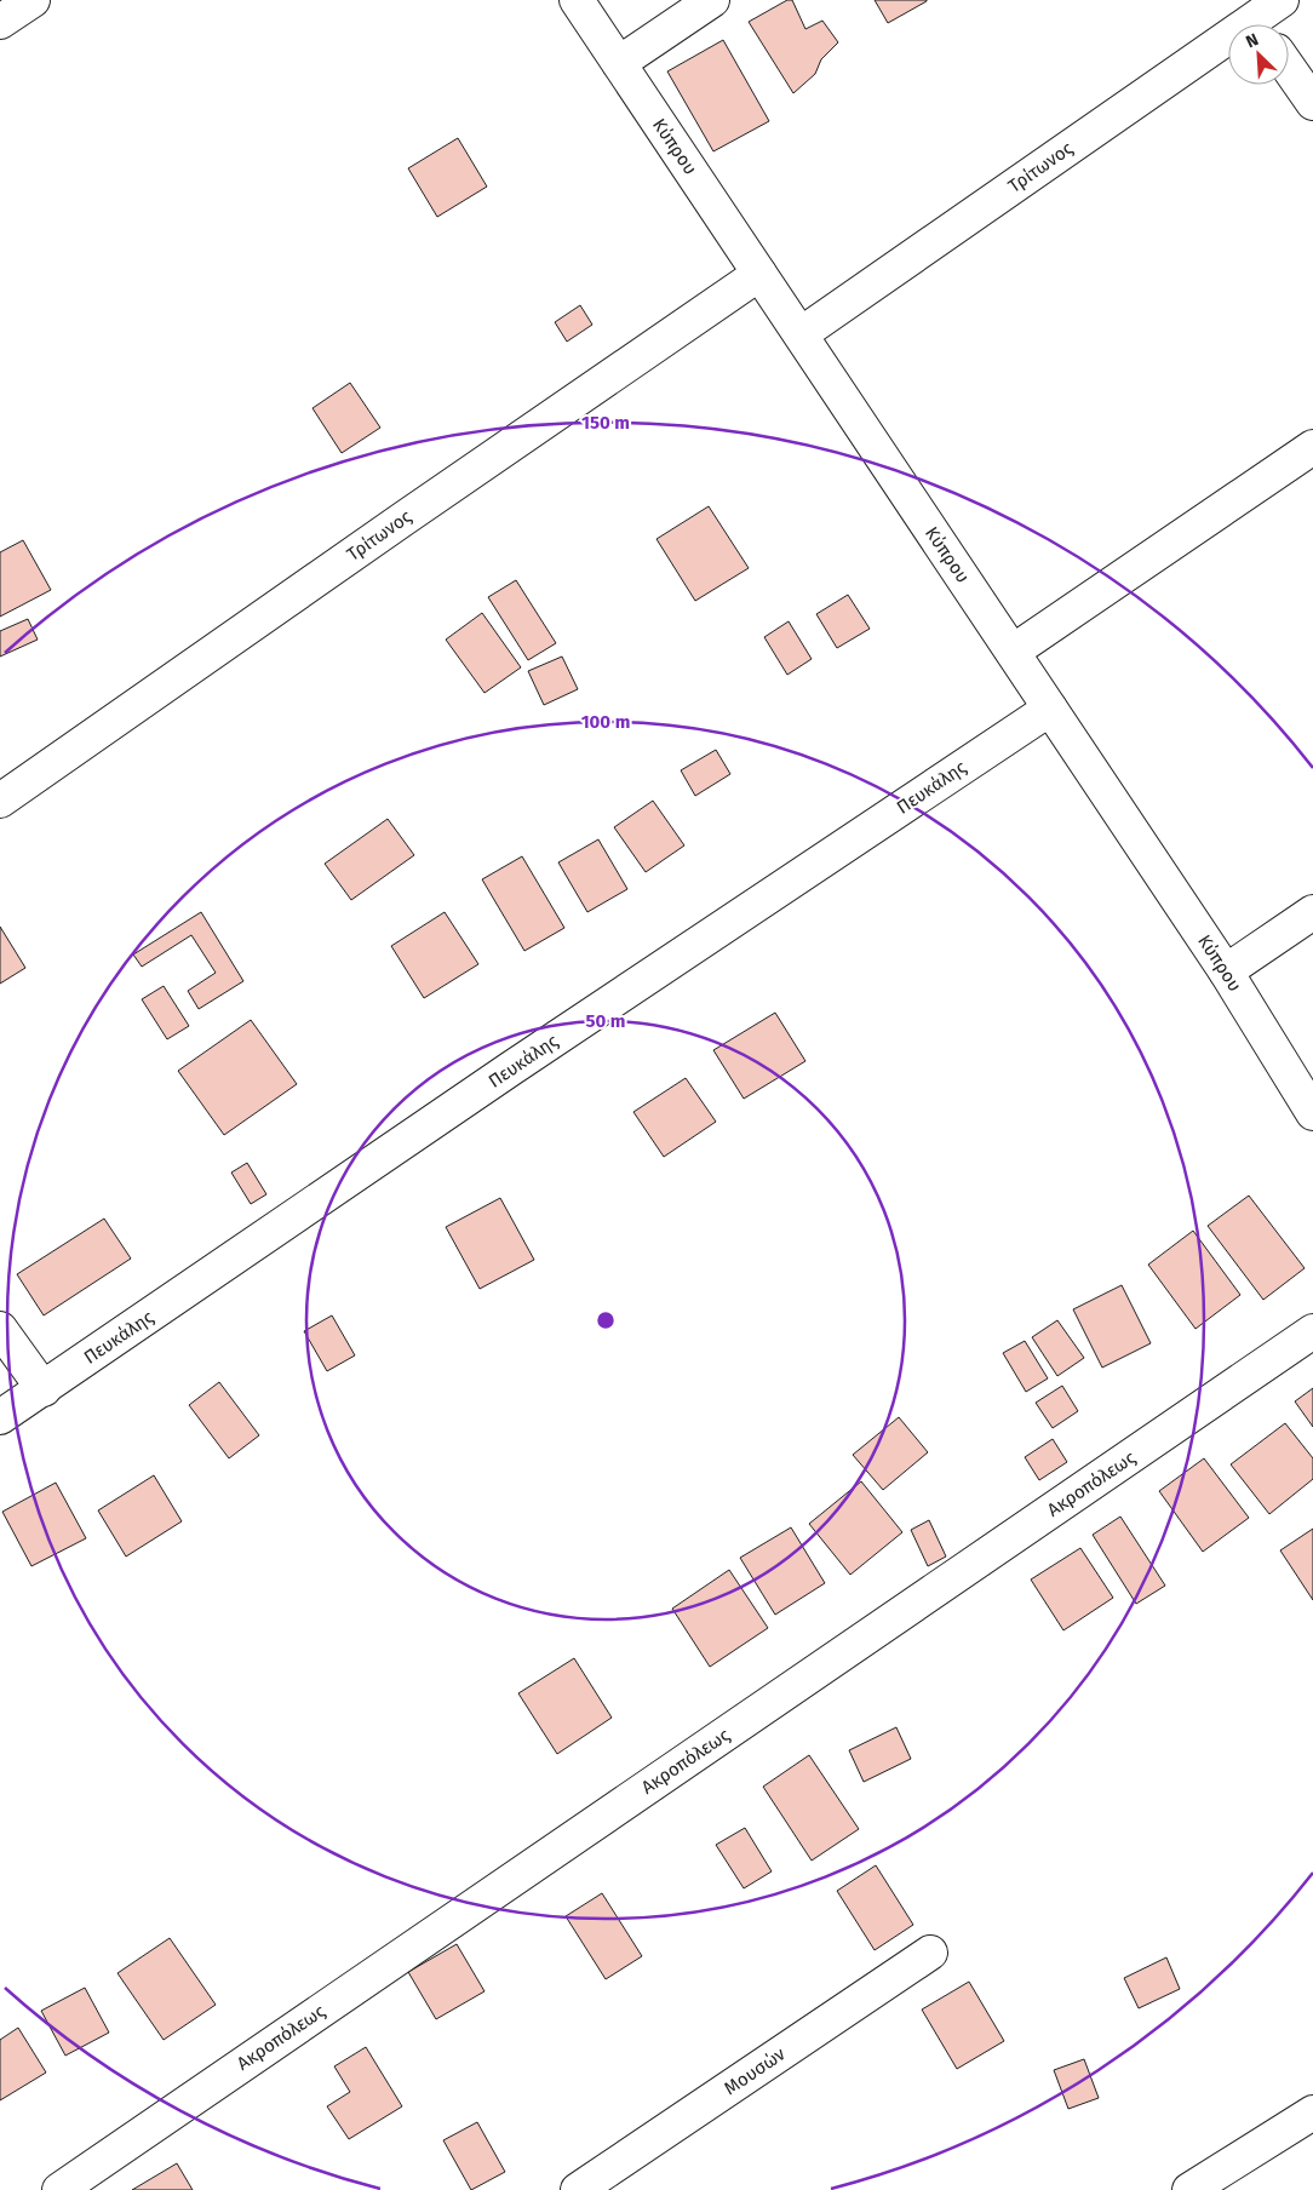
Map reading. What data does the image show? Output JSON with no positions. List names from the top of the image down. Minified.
{"streets":{"street":["Κύπρου","Τρίτωνος","Πευκάλης","Ακροπόλεως","Μουσών"]},"crossings":[["Κύπρου","Τρίτωνος"],["Κύπρου","Πευκάλης"]],"north":"top left","rings":["150 m","100 m","50 m"]}
